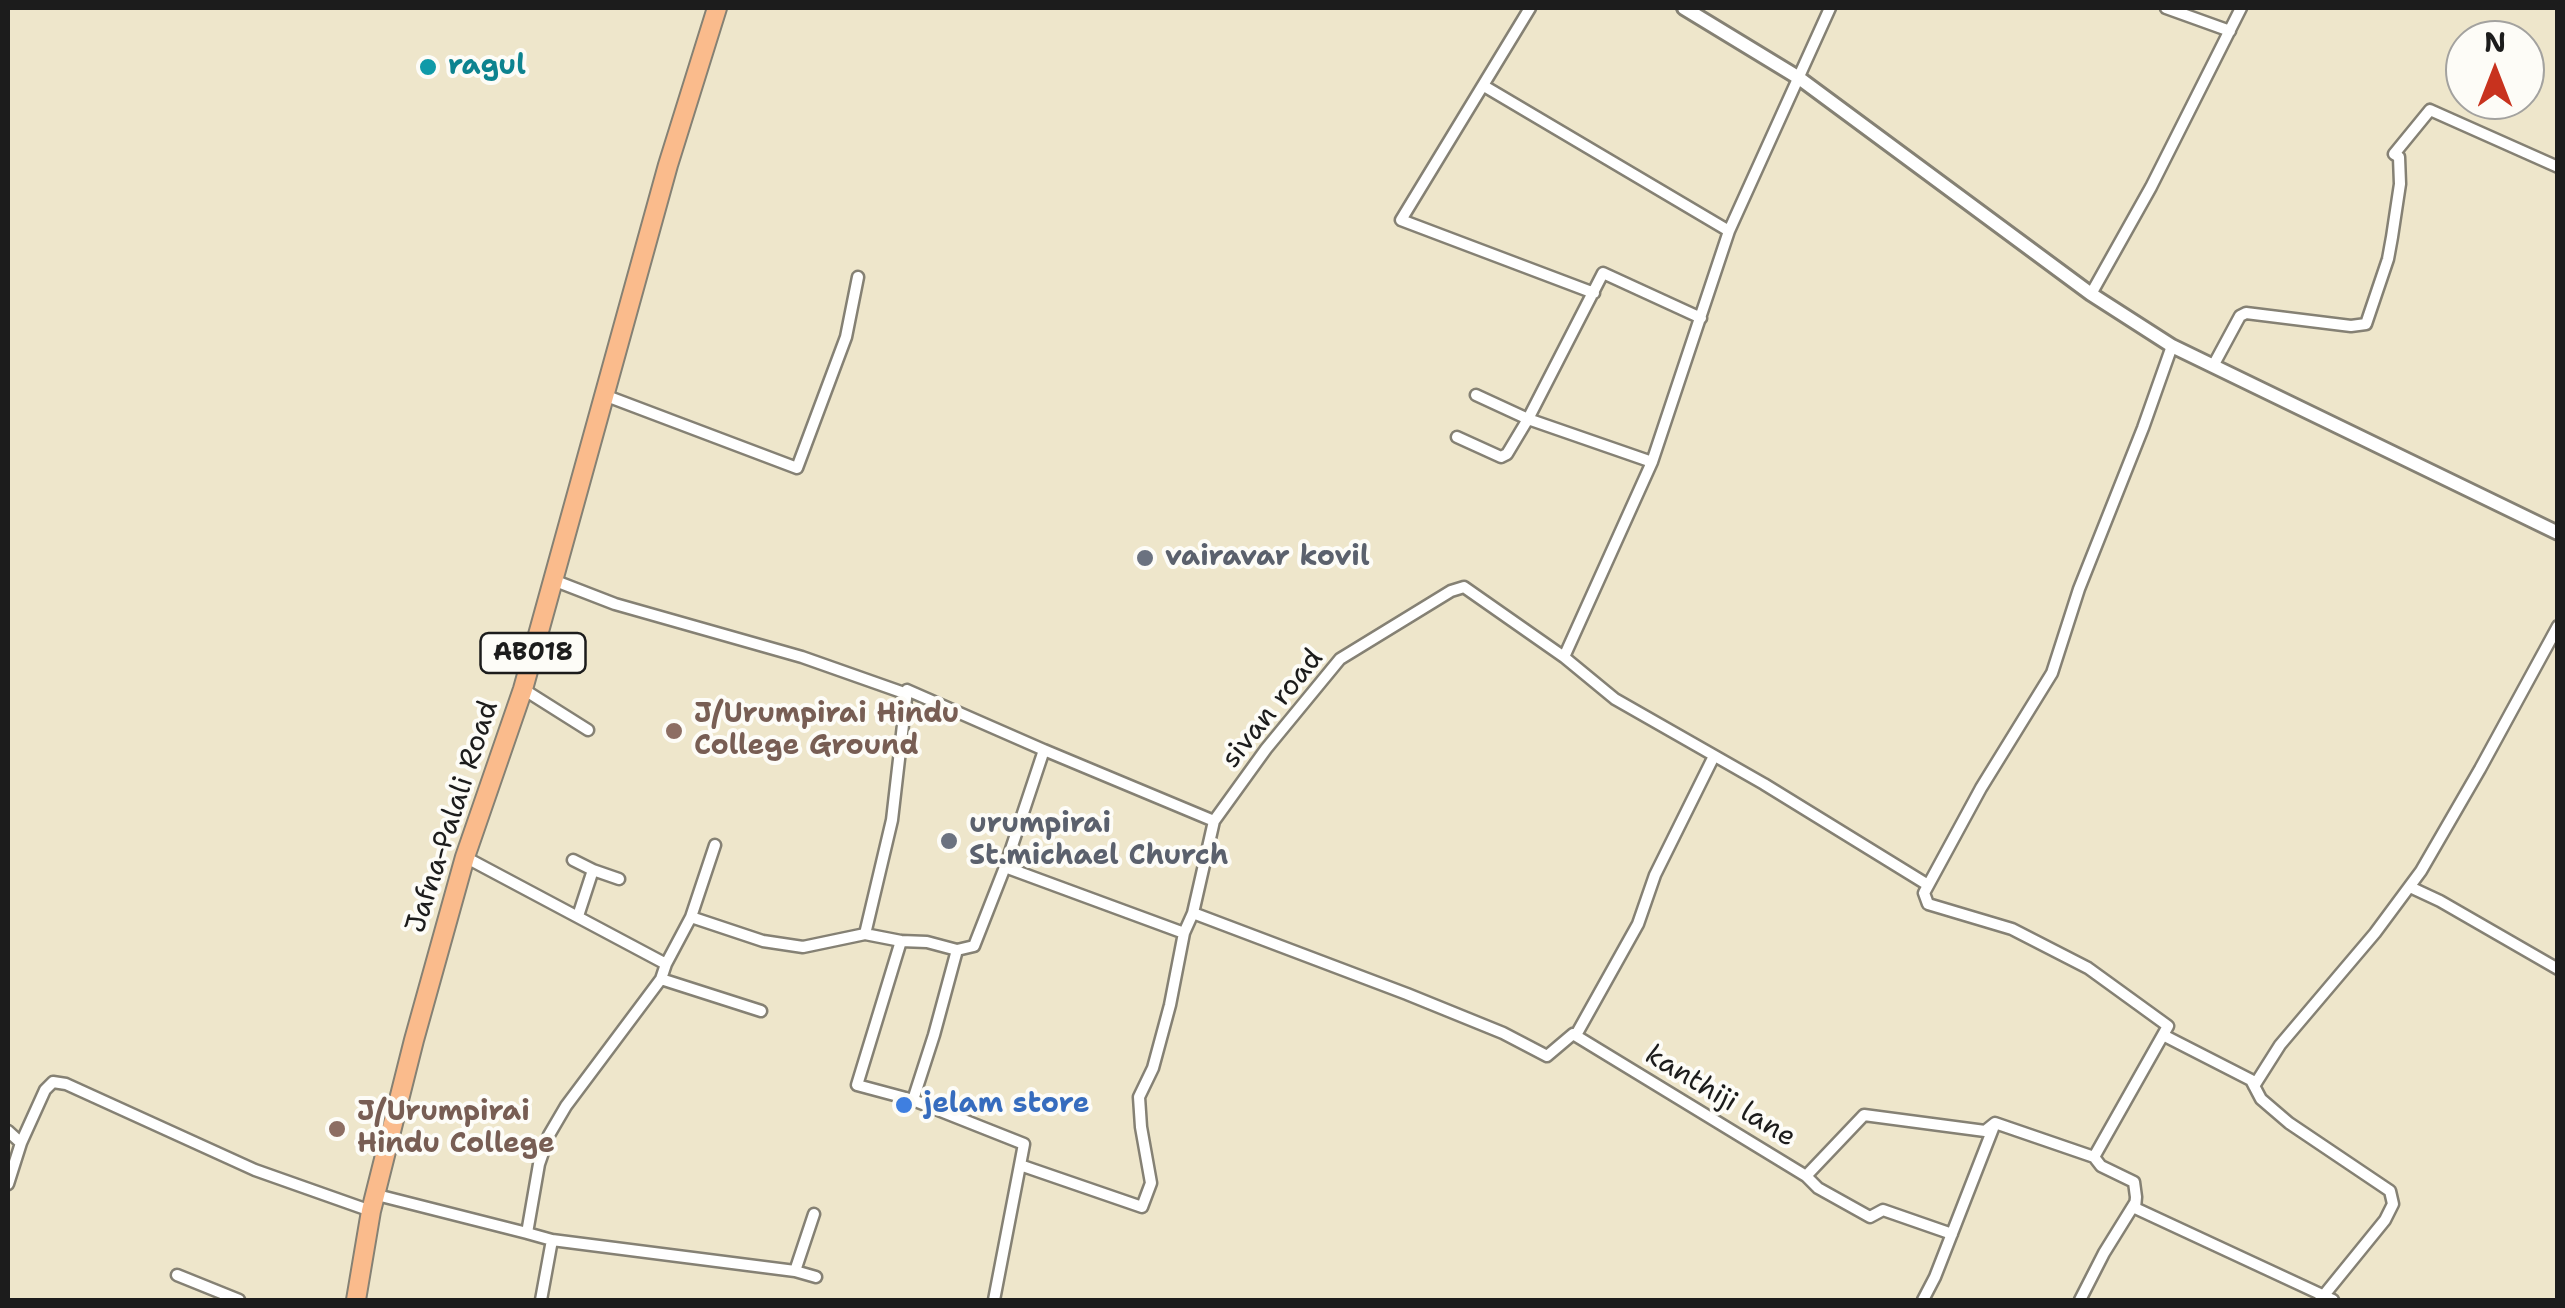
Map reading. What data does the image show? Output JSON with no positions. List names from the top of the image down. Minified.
{"streets":{"main road":["AB018","Jafna-Palali Road"],"street":["sivan road","kanthiji lane"]},"places":["ragul","vairavar kovil","J/Urumpirai Hindu College Ground","urumpirai St.michael Church","jelam store","J/Urumpirai Hindu College"],"north":"top"}
